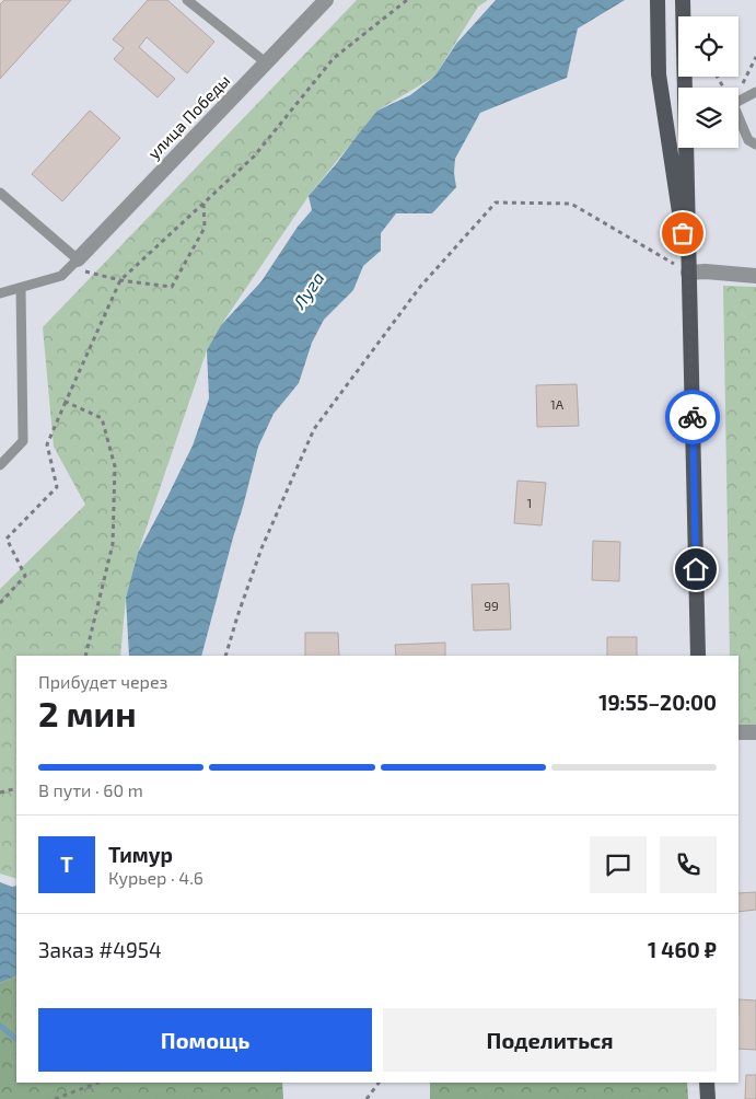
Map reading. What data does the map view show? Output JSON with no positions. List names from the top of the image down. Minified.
{"streets":{"street":["улица Победы"]},"water":["Луга"],"house_numbers":["1А","1","99"],"page":{"heading":["2 мин","Прибудет через","19:55–20:00"],"panel":["Тимур","Курьер · 4.6","Заказ #4954","1 460 ₽"],"bar":"В пути · 60 m","round":"Т","buttons":["Помощь","Поделиться"]}}
